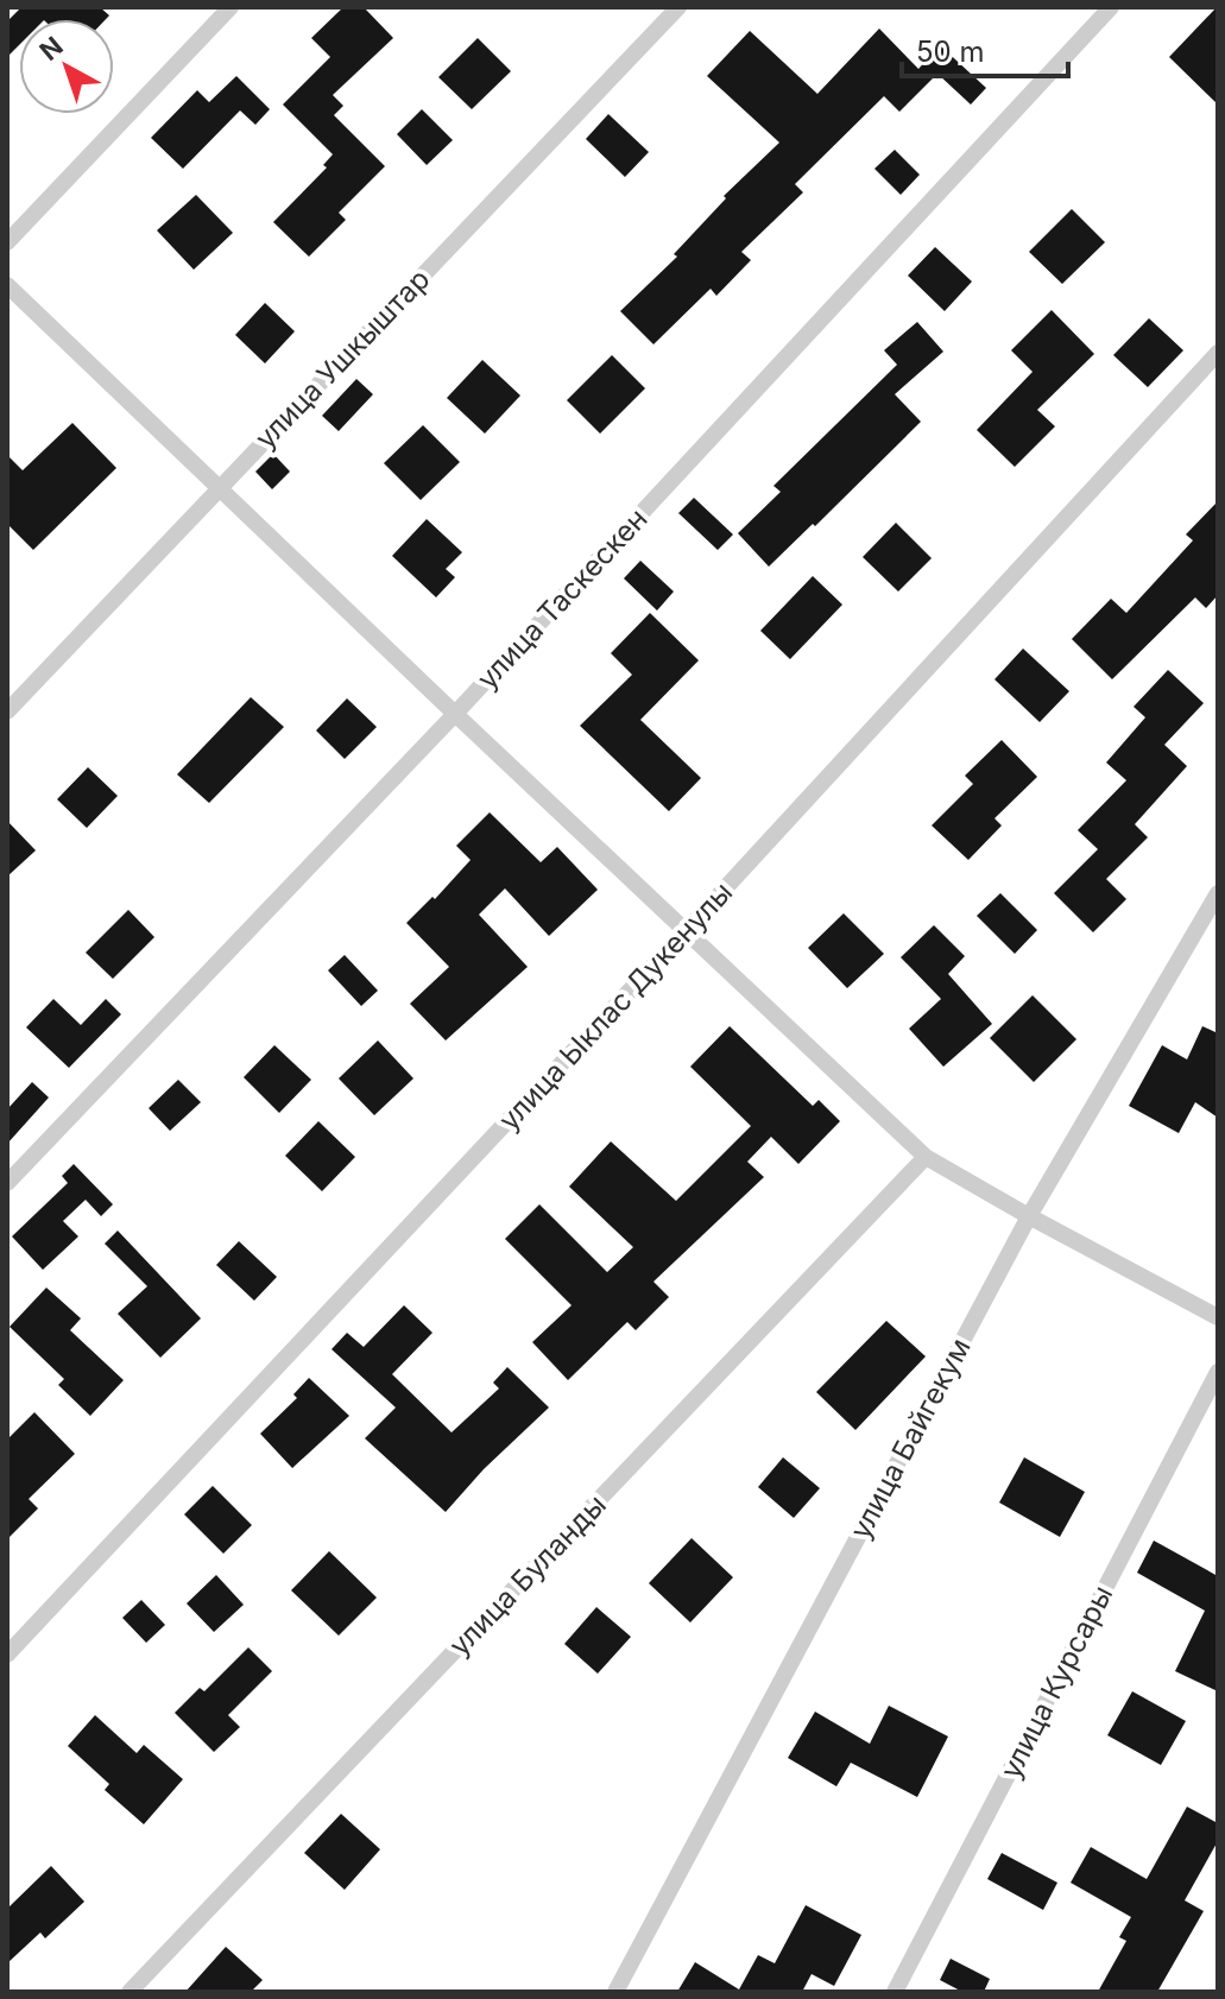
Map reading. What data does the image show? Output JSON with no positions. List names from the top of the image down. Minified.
{"streets":{"street":["улица Ушкыштар","улица Таскескен","улица Ыклас Дукенулы","улица Байгекум","улица Буланды","улица Курсары"]},"scale_bar":"50 m","north":"top left"}
